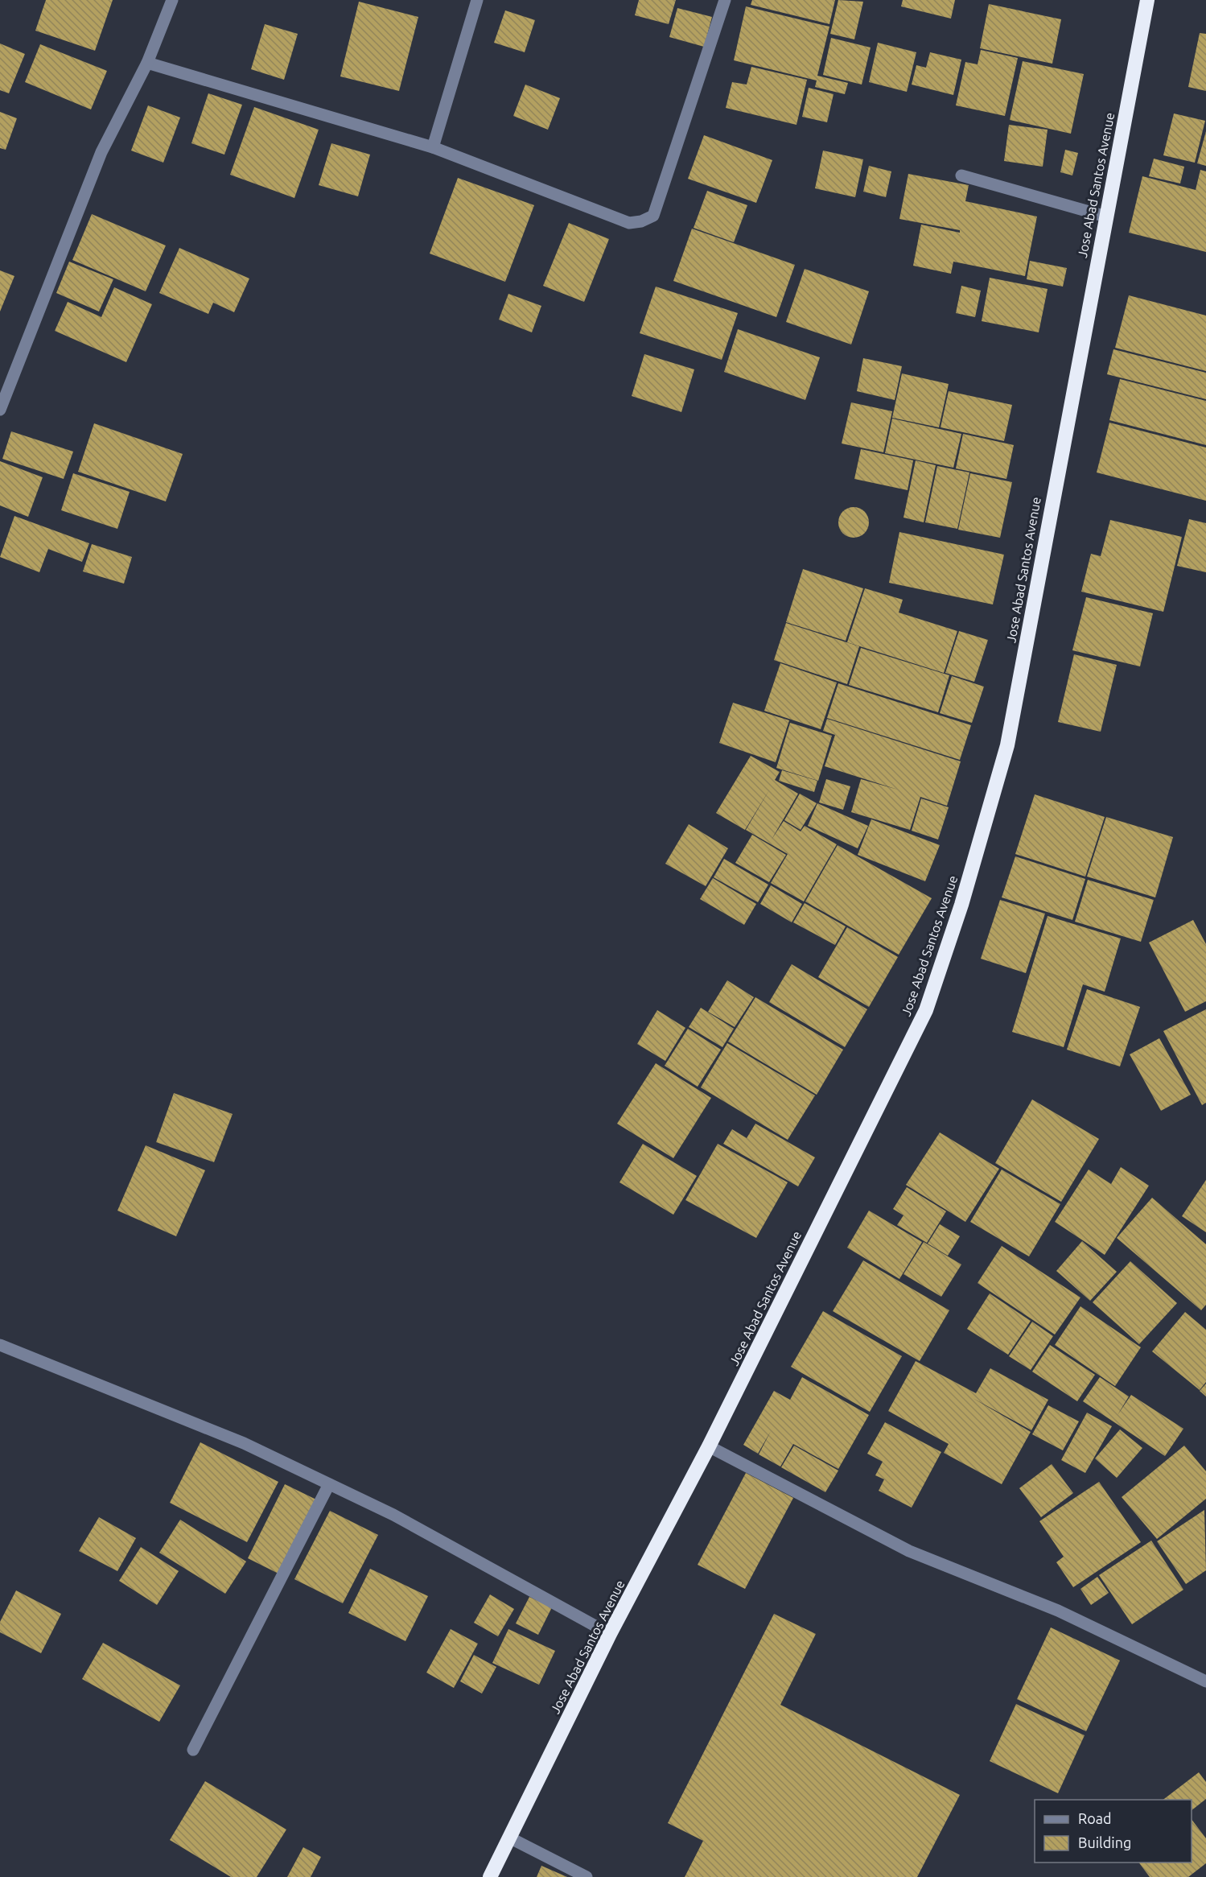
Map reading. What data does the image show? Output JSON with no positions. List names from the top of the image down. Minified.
{"streets":{"highway":["Jose Abad Santos Avenue"]},"legend":["Road","Building"]}
